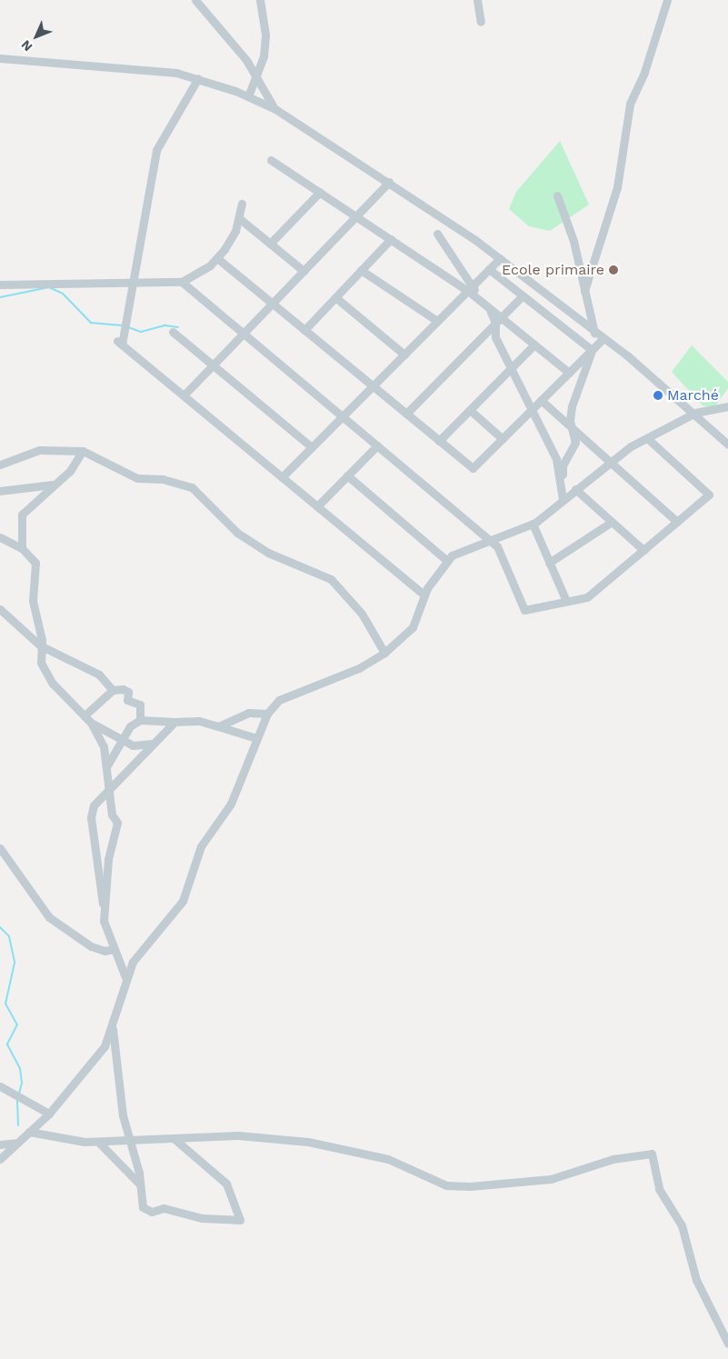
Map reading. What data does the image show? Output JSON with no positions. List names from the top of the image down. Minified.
{"places":["Ecole primaire","Marché"],"north":"bottom left"}
